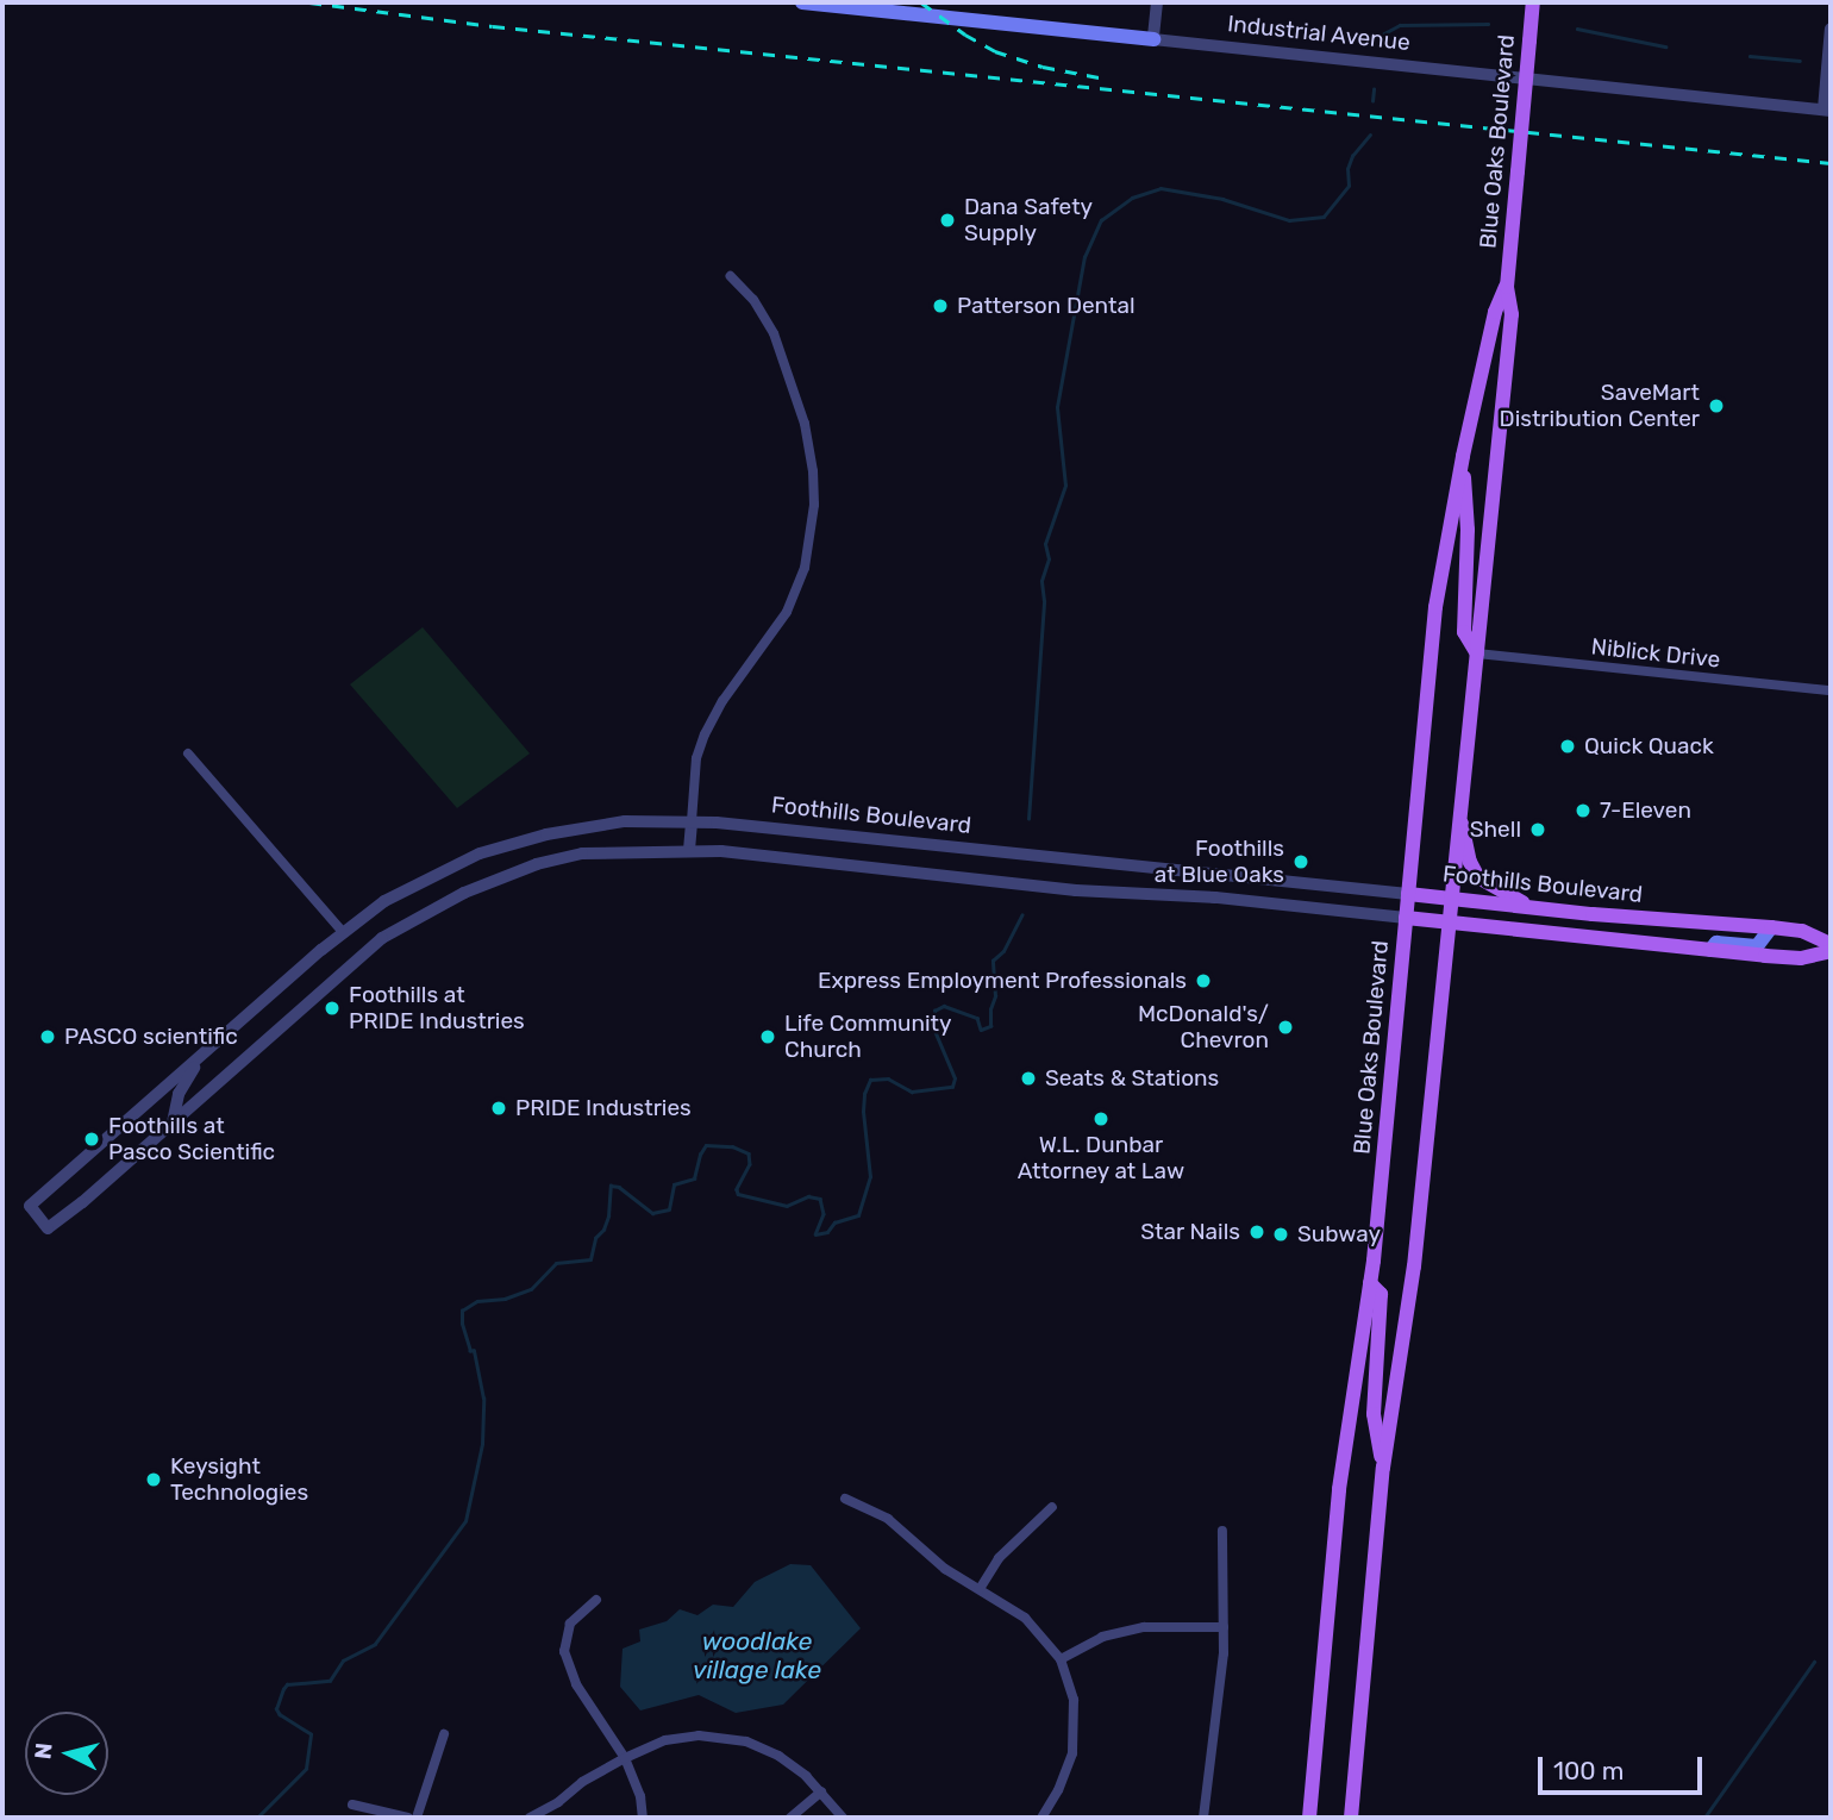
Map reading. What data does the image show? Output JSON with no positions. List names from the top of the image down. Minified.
{"streets":{"main road":["Industrial Avenue","Blue Oaks Boulevard","Foothills Boulevard"],"street":["Niblick Drive"]},"crossings":[["Blue Oaks Boulevard","Niblick Drive"],["Blue Oaks Boulevard","Foothills Boulevard"]],"water":["woodlake village lake"],"places":["Dana Safety Supply","Patterson Dental","SaveMart Distribution Center","Quick Quack","7-Eleven","Shell","Foothills at Blue Oaks","Express Employment Professionals","Foothills at PRIDE Industries","McDonald's/ Chevron","PASCO scientific","Life Community Church","Seats & Stations","PRIDE Industries","W.L. Dunbar Attorney at Law","Foothills at Pasco Scientific","Star Nails","Subway","Keysight Technologies"],"scale_bar":"100 m","north":"left"}
